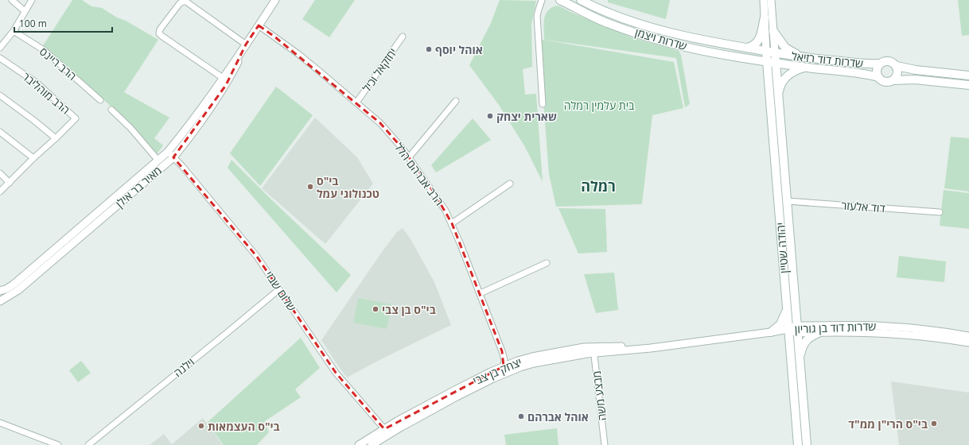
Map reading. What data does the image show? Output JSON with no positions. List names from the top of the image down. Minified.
{"streets":{"main road":["שדרות ויצמן","שדרות דוד רזיאל","יהודה שטיין"],"street":["הרב ריינס","יחזקאל וכיל","הרב מוהליבר","הרב אברהם הלל","מאיר בר אילן","דוד אלעזר","שלום שבזי","שדרות דוד בן גוריון","וילנה","יצחק בן צבי","מבצע משה"]},"crossings":[["שדרות ויצמן","שדרות דוד רזיאל"],["שדרות ויצמן","יהודה שטיין"],["שדרות דוד רזיאל","יהודה שטיין"],["יחזקאל וכיל","הרב אברהם הלל"],["הרב אברהם הלל","מאיר בר אילן"],["הרב אברהם הלל","יצחק בן צבי"],["מאיר בר אילן","שלום שבזי"],["דוד אלעזר","יהודה שטיין"],["יהודה שטיין","שדרות דוד בן גוריון"],["יהודה שטיין","יצחק בן צבי"],["שלום שבזי","וילנה"],["שלום שבזי","יצחק בן צבי"],["שדרות דוד בן גוריון","יצחק בן צבי"],["יצחק בן צבי","מבצע משה"]],"districts":["רמלה"],"parks":["בית עלמין רמלה"],"places":["אוהל יוסף","שארית יצחק","בי\"ס טכנולוגי עמל","בי\"ס בן צבי","אוהל אברהם","בי\"ס הרי\"ן ממ\"ד","בי\"ס העצמאות"],"scale_bar":"100 m"}
